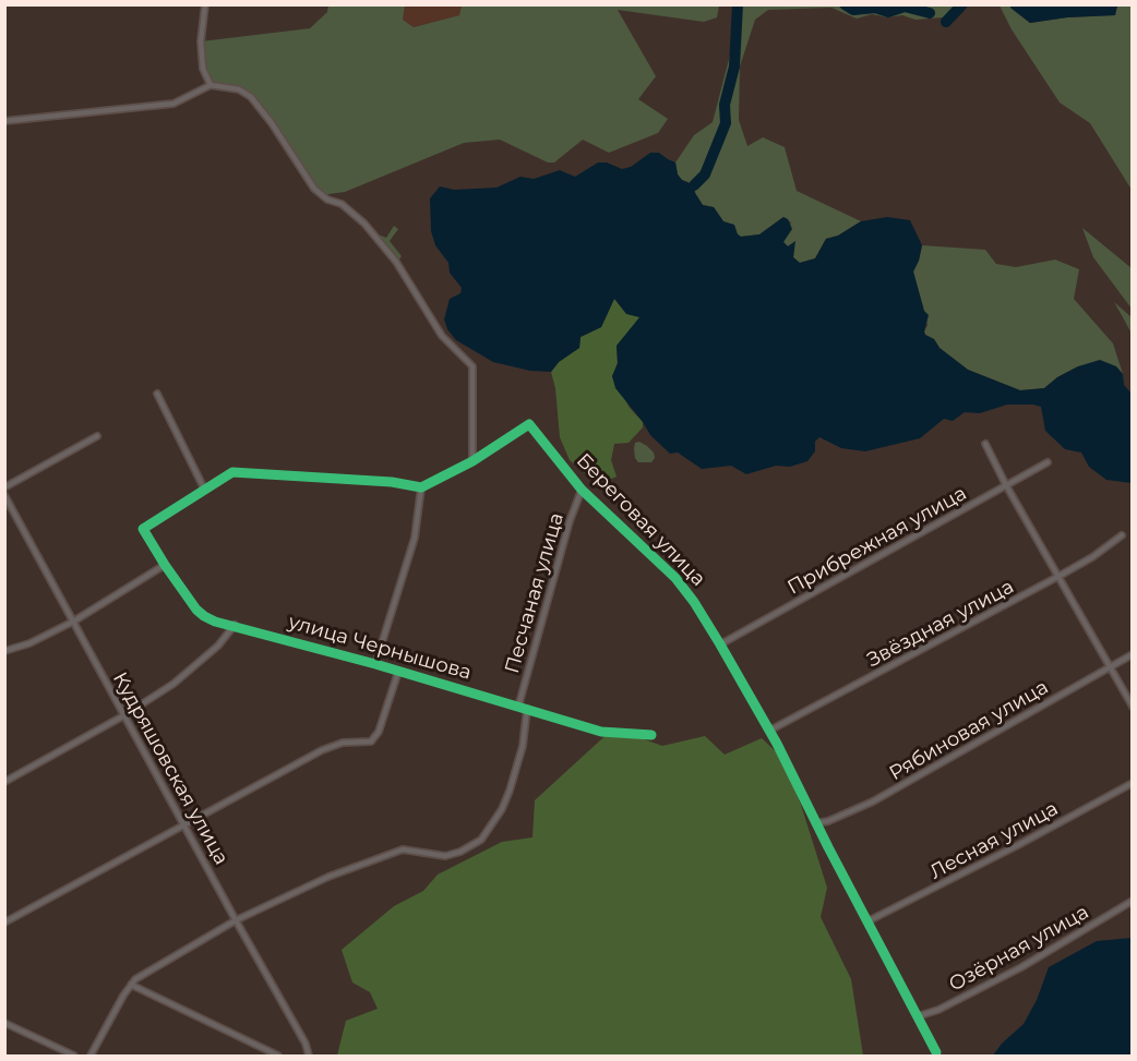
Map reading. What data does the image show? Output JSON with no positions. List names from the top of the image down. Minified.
{"streets":{"street":["Береговая улица","Прибрежная улица","Песчаная улица","Звёздная улица","улица Чернышова","Рябиновая улица","Кудряшовская улица","Лесная улица","Озёрная улица"]},"crossings":[["Береговая улица","Прибрежная улица"],["Береговая улица","Песчаная улица"],["Береговая улица","Звёздная улица"],["Береговая улица","Рябиновая улица"],["Береговая улица","Лесная улица"],["Береговая улица","Озёрная улица"],["Песчаная улица","улица Чернышова"]]}
